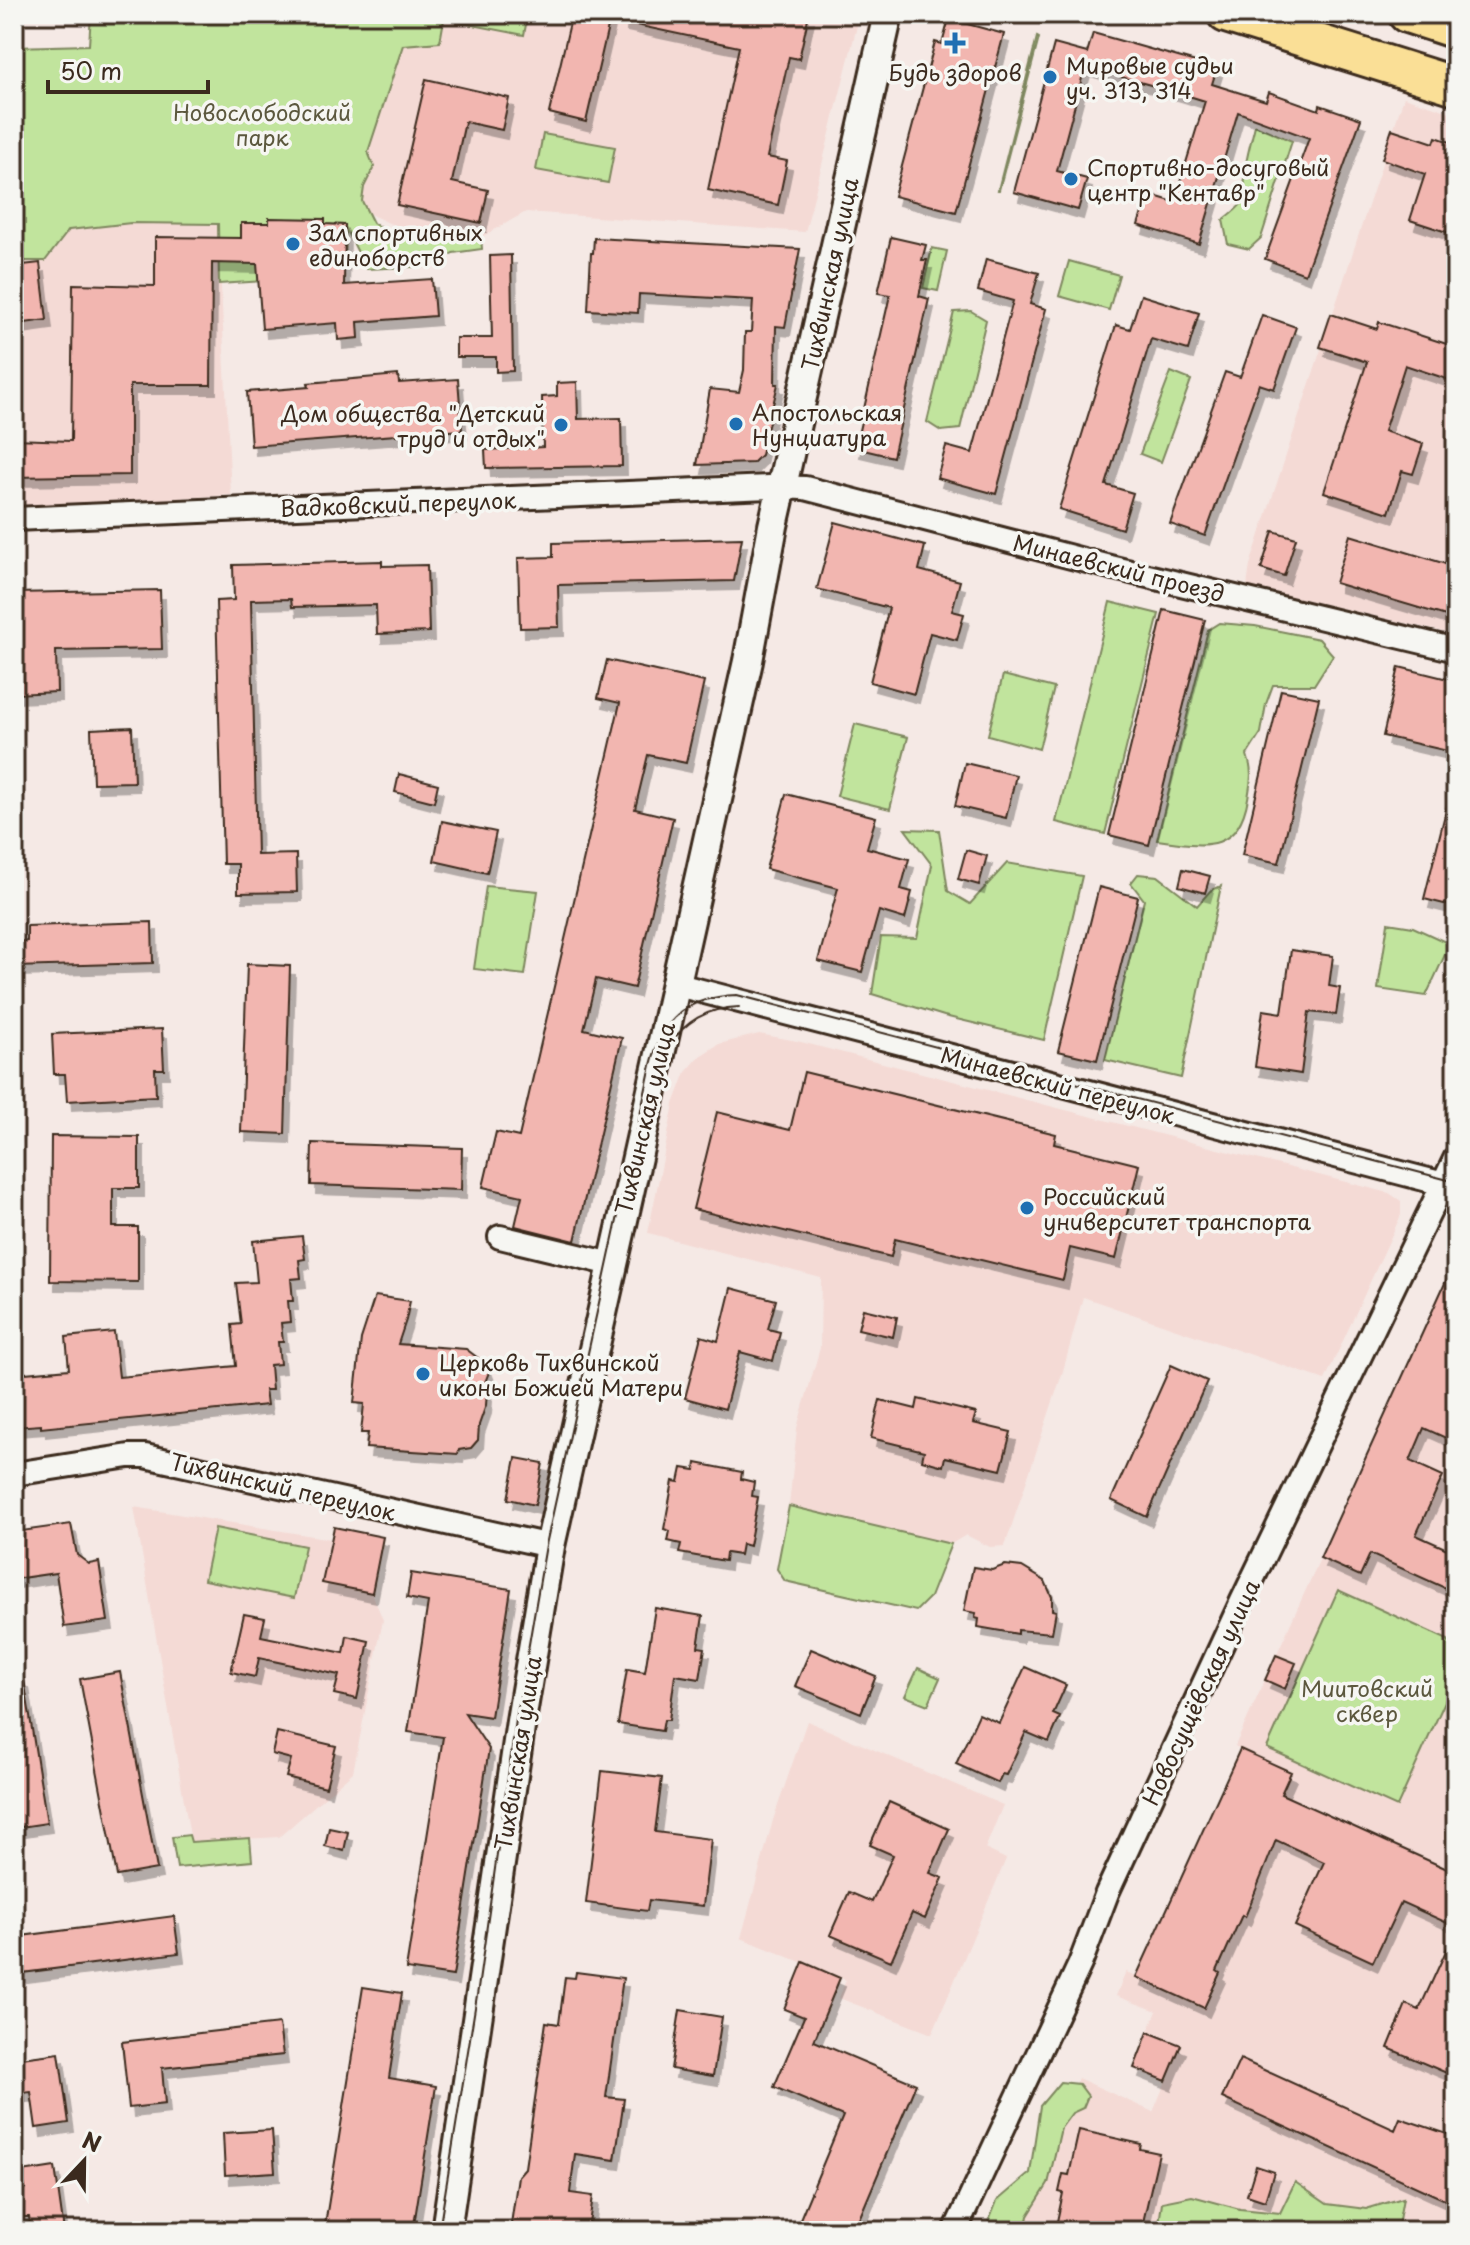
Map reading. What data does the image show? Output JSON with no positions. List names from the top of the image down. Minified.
{"streets":{"street":["Тихвинская улица","Вадковский переулок","Минаевский проезд","Минаевский переулок","Тихвинский переулок","Новосущёвская улица"]},"crossings":[["Тихвинская улица","Вадковский переулок"],["Тихвинская улица","Минаевский проезд"],["Тихвинская улица","Минаевский переулок"],["Тихвинская улица","Тихвинский переулок"],["Вадковский переулок","Минаевский проезд"],["Минаевский переулок","Новосущёвская улица"]],"parks":["Новослободский парк","Миитовский сквер"],"places":{"health":["Будь здоров"],"other":["Мировые судьи уч. 313, 314","Спортивно-досуговый центр \"Кентавр\"","Зал спортивных единоборств","Апостольская Нунциатура","Дом общества \"Детский труд и отдых\"","Российский университет транспорта","Церковь Тихвинской иконы Божией Матери"]},"scale_bar":"50 m","north":"top"}
